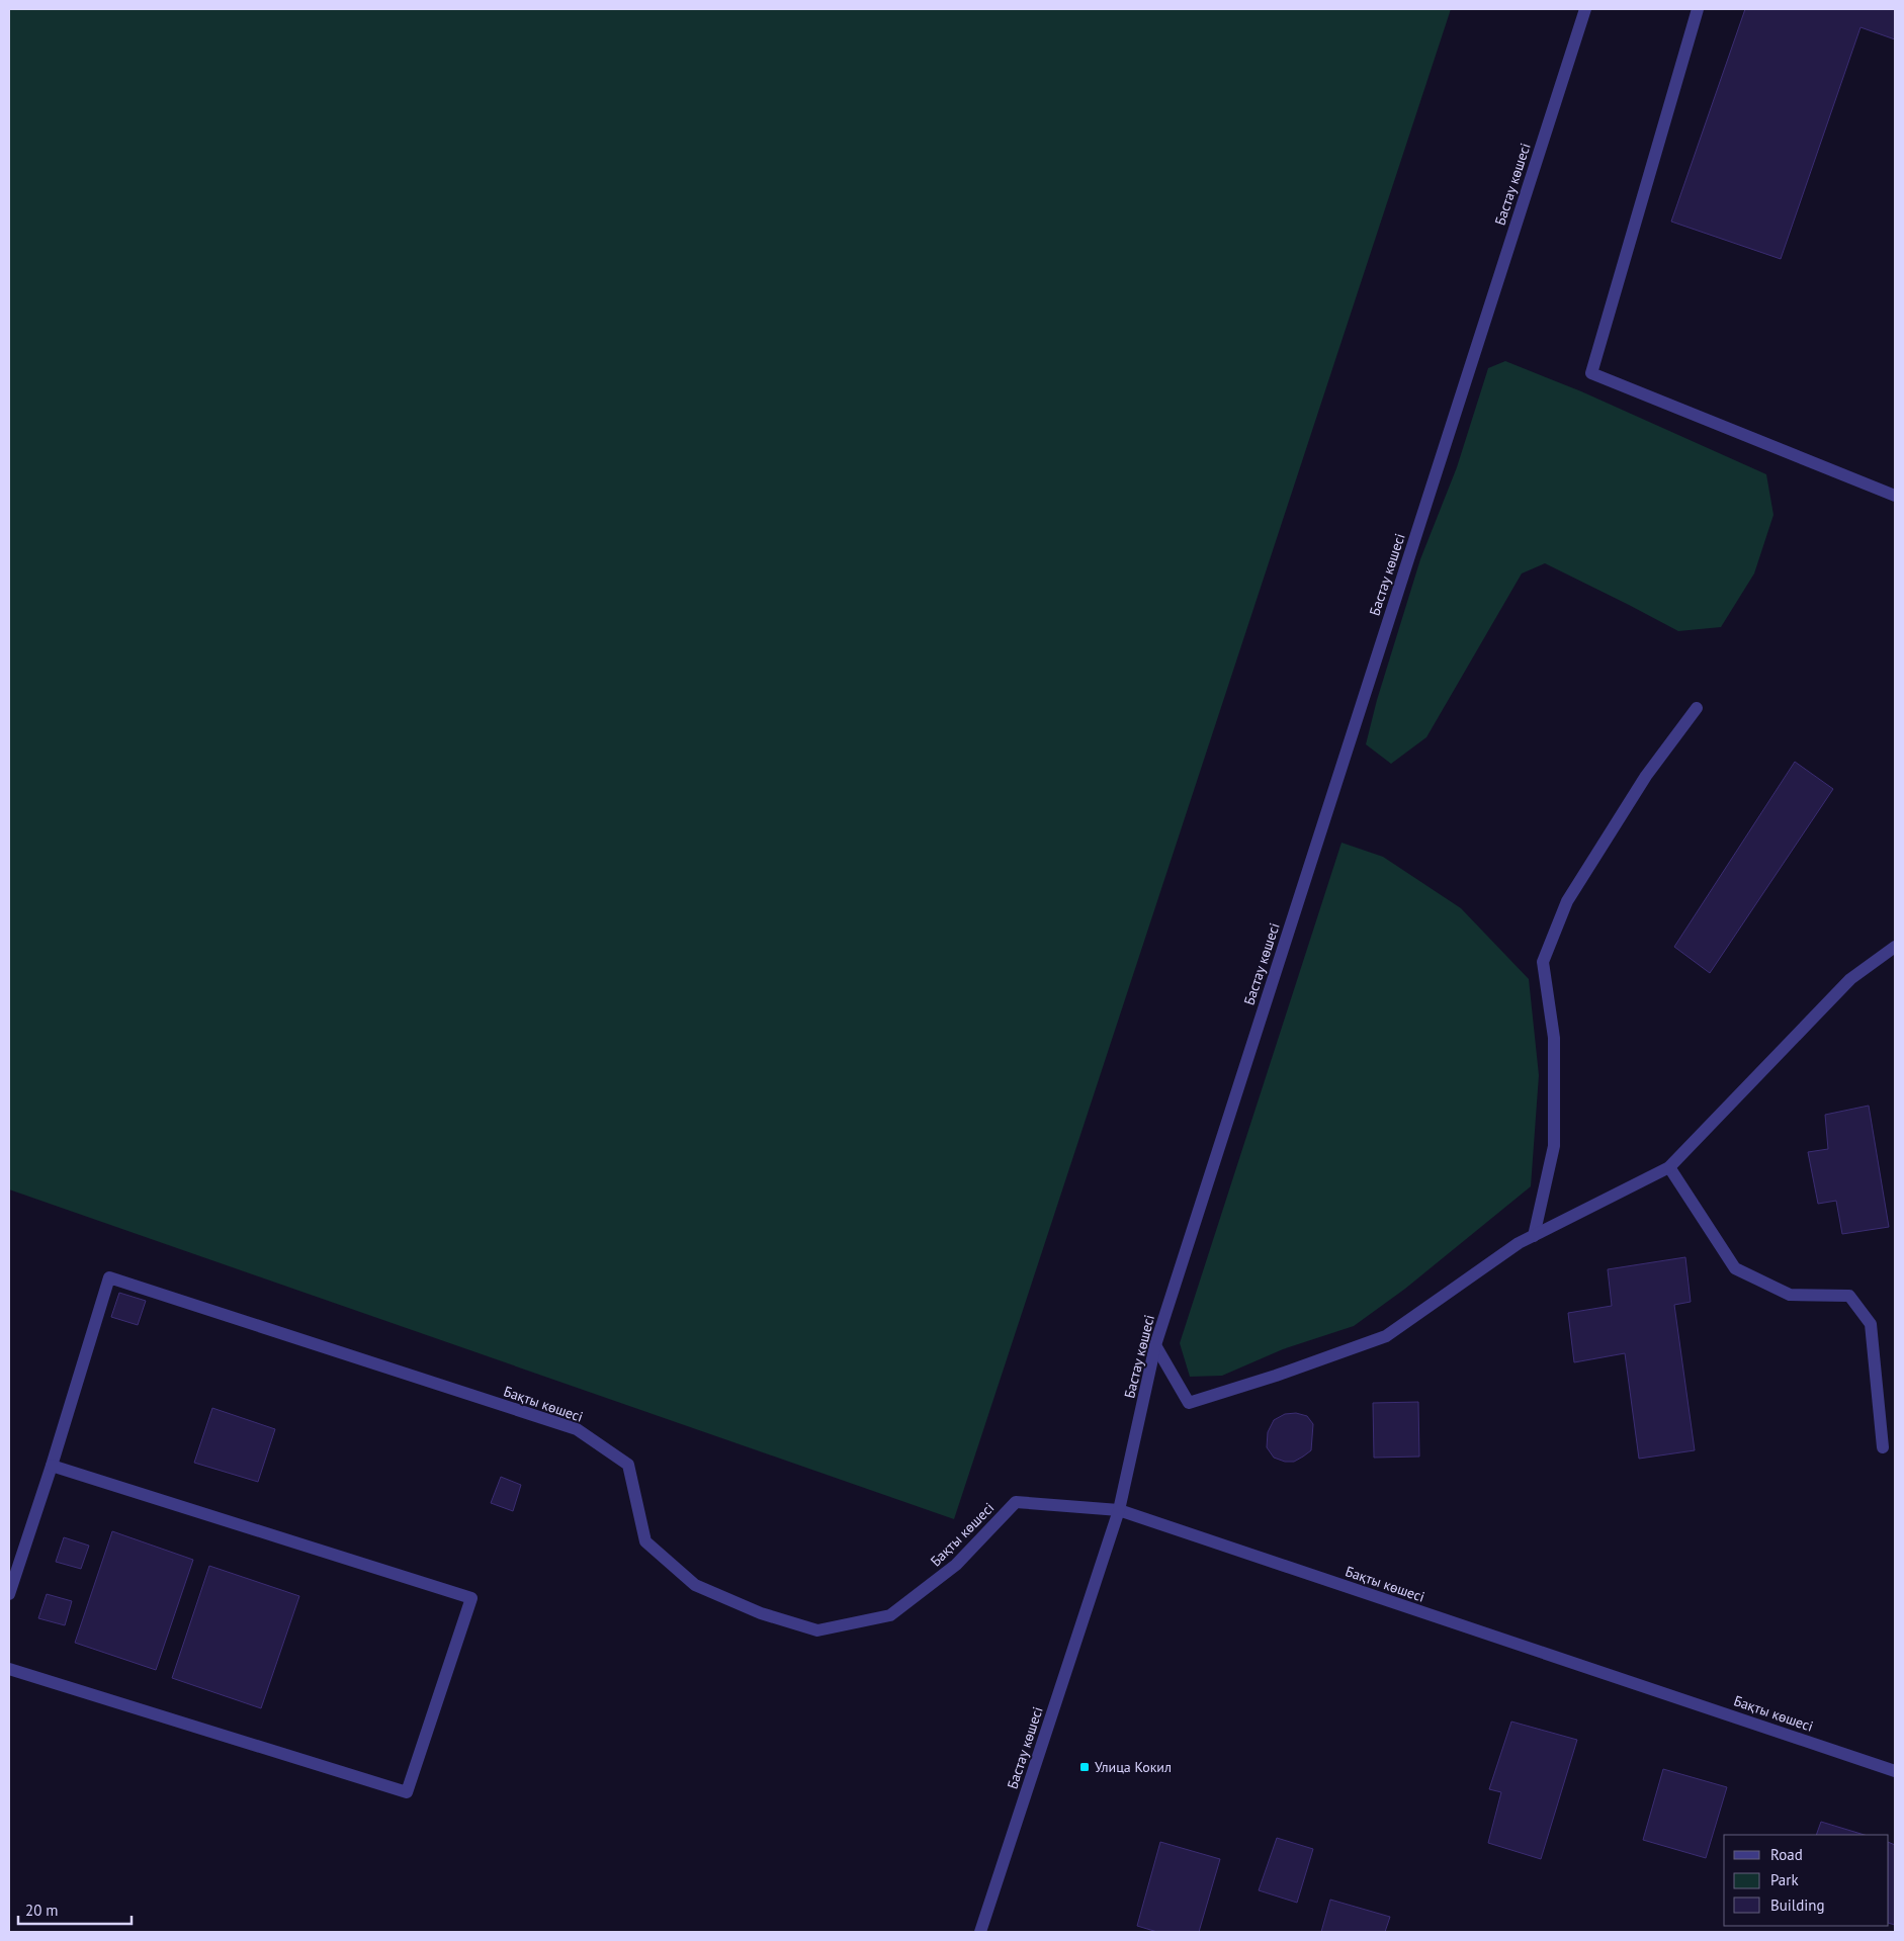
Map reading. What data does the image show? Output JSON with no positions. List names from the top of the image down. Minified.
{"streets":{"street":["Бастау көшесі","Бақты көшесі"]},"crossings":[["Бастау көшесі","Бақты көшесі"]],"places":{"transit":["Улица Кокил"]},"legend":["Road","Park","Building"],"scale_bar":"20 m"}
